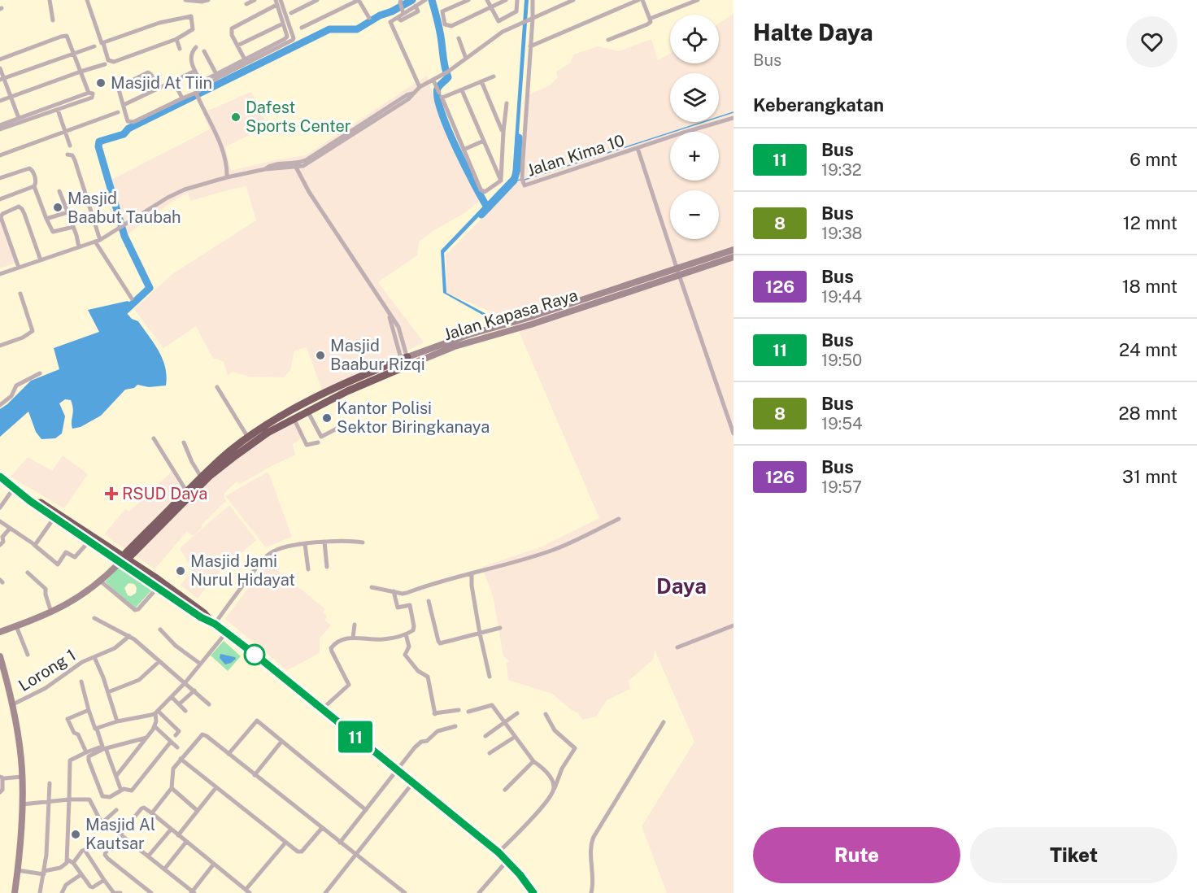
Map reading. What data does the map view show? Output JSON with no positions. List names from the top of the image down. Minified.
{"streets":{"highway":["Jalan Kapasa Raya"],"street":["Jalan Kima 10","Lorong 1"]},"crossings":[["Jalan Kima 10","Jalan Kapasa Raya"]],"districts":["Daya"],"places":{"other":["Masjid At Tiin","Dafest Sports Center","Masjid Baabut Taubah","Masjid Baabur Rizqi","Kantor Polisi Sektor Biringkanaya","Masjid Jami Nurul Hidayat","Masjid Al Kautsar"],"health":["RSUD Daya"]},"lines":["bus line 11"],"page":{"on_map":"11","heading":[["Halte Daya","Bus"],"Keberangkatan"],"map_buttons":["+","−"],"list":[{"mark":"11","name":"Bus","note":"19:32","value":"6 mnt"},{"mark":"8","name":"Bus","note":"19:38","value":"12 mnt"},{"mark":"126","name":"Bus","note":"19:44","value":"18 mnt"},{"mark":"11","name":"Bus","note":"19:50","value":"24 mnt"},{"mark":"8","name":"Bus","note":"19:54","value":"28 mnt"},{"mark":"126","name":"Bus","note":"19:57","value":"31 mnt"}],"buttons":["Rute","Tiket"]}}
